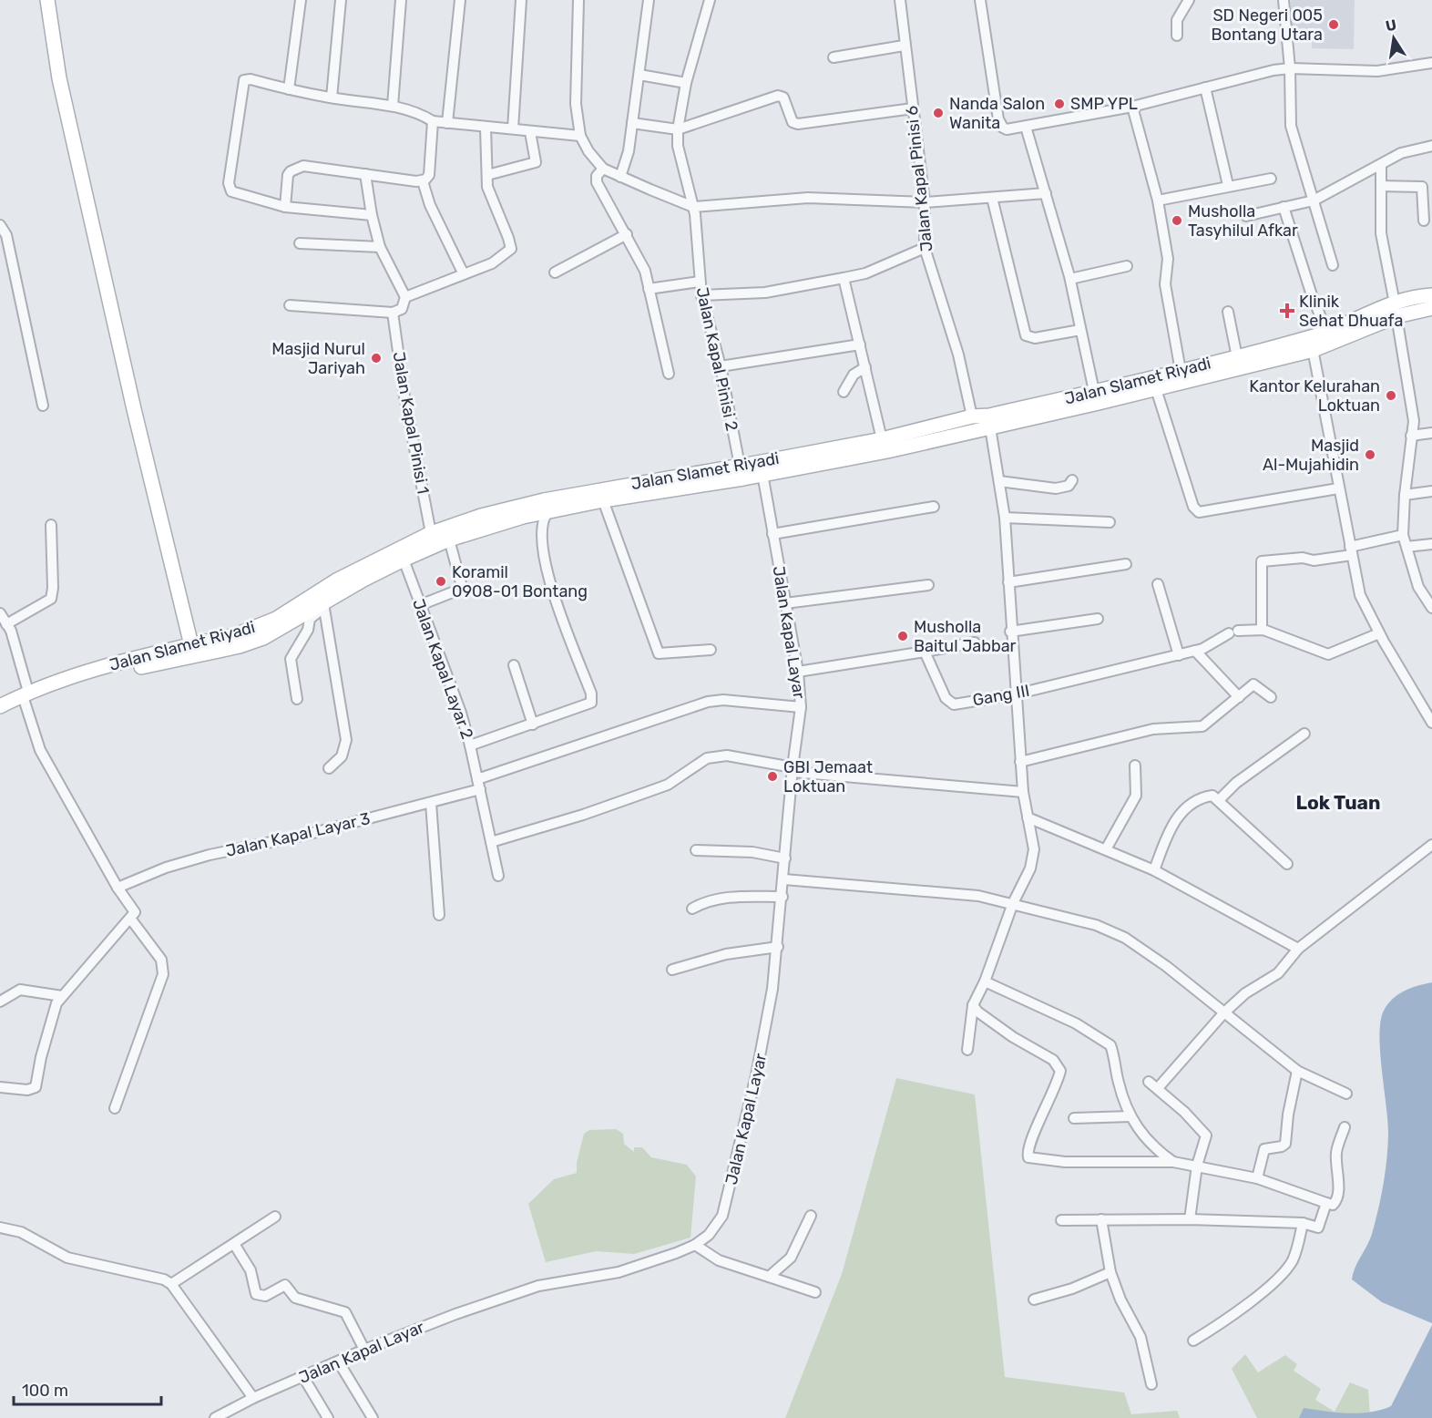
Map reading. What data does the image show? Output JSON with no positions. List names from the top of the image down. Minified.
{"streets":{"street":["Jalan Kapal Pinisi 6","Jalan Kapal Pinisi 2","Jalan Slamet Riyadi","Jalan Kapal Pinisi 1","Jalan Kapal Layar","Jalan Kapal Layar 2","Gang III","Jalan Kapal Layar 3"]},"crossings":[["Jalan Kapal Pinisi 6","Jalan Slamet Riyadi"],["Jalan Kapal Pinisi 2","Jalan Slamet Riyadi"],["Jalan Slamet Riyadi","Jalan Kapal Pinisi 1"],["Jalan Slamet Riyadi","Jalan Kapal Layar"],["Jalan Slamet Riyadi","Jalan Kapal Layar 2"],["Jalan Kapal Layar","Jalan Kapal Layar 3"],["Jalan Kapal Layar 2","Jalan Kapal Layar 3"]],"districts":["Lok Tuan"],"places":{"other":["SD Negeri 005 Bontang Utara","SMP YPL","Nanda Salon Wanita","Musholla Tasyhilul Afkar","Masjid Nurul Jariyah","Kantor Kelurahan Loktuan","Masjid Al-Mujahidin","Koramil 0908-01 Bontang","Musholla Baitul Jabbar","GBI Jemaat Loktuan"],"health":["Klinik Sehat Dhuafa"]},"scale_bar":"100 m","north":"top"}
